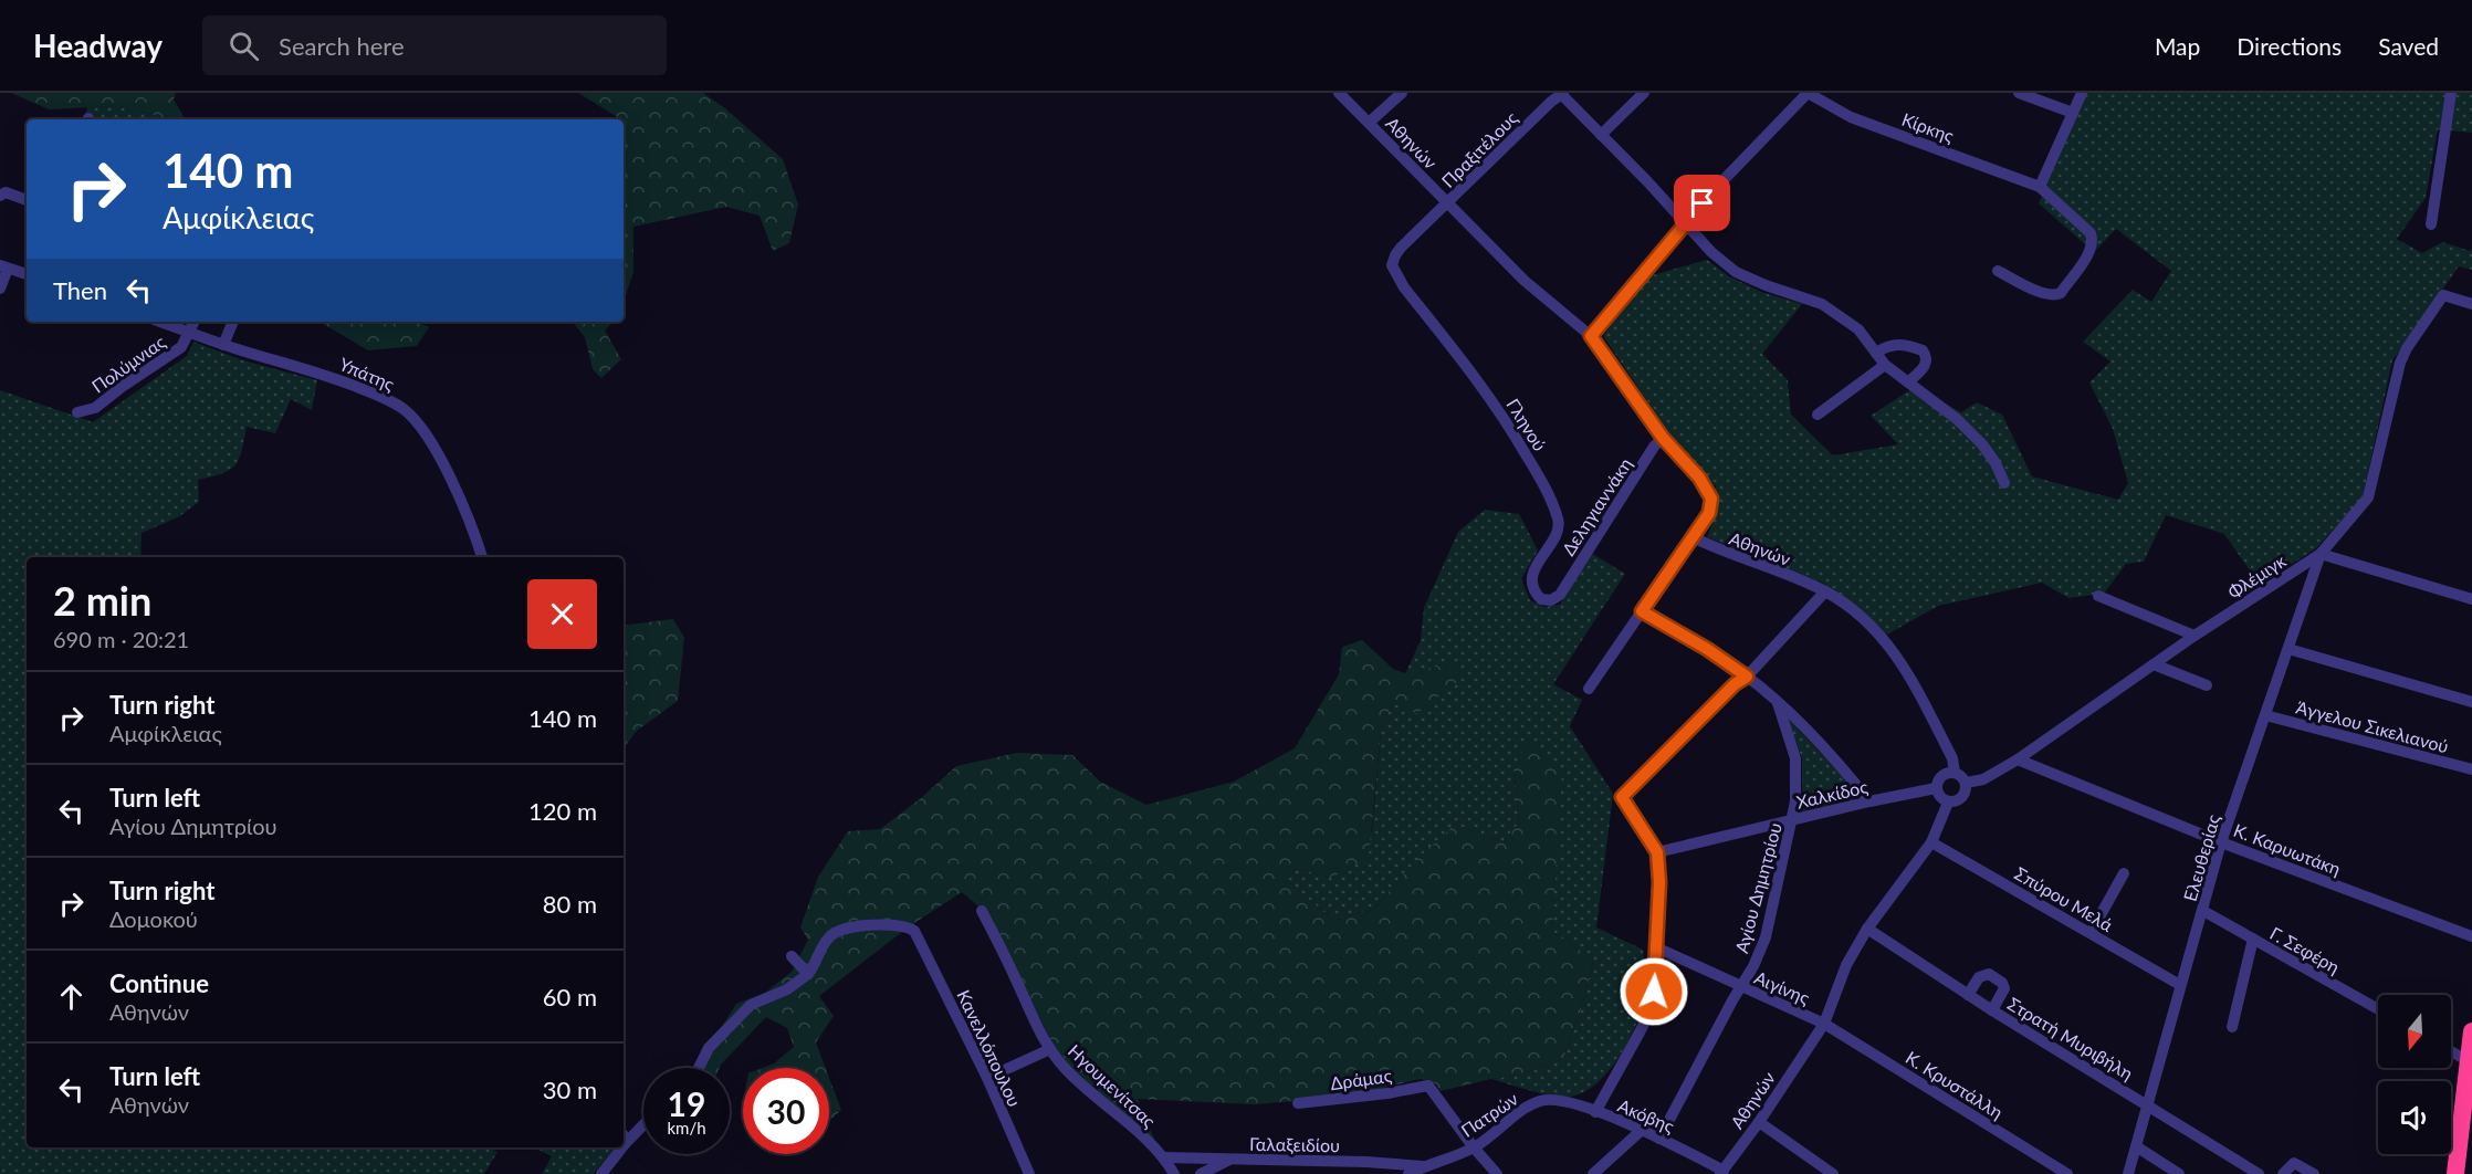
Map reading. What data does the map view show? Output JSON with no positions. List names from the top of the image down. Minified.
{"streets":{"street":["Κίρκης","Αθηνών","Πραξιτέλους","Πολύμνιας","Υπάτης","Γληνού","Δεληγιαννάκη","Φλέμιγκ","Άγγελου Σικελιανού","Χαλκίδος","Κ. Καρυωτάκη","Ελευθερίας","Αγίου Δημητρίου","Σπύρου Μελά","Γ. Σεφέρη","Αιγίνης","Στρατή Μυριβήλη","Κανελλόπουλου","Δράμας","Κ. Κρυστάλλη","Ηγουμενίτσας","Πατρών","Ακόβης","Γαλαξειδίου"]},"crossings":[["Αθηνών","Πραξιτέλους"],["Αθηνών","Δεληγιαννάκη"],["Αθηνών","Φλέμιγκ"],["Αθηνών","Χαλκίδος"],["Αθηνών","Σπύρου Μελά"],["Αθηνών","Αιγίνης"],["Αθηνών","Στρατή Μυριβήλη"],["Αθηνών","Κ. Κρυστάλλη"],["Αθηνών","Ακόβης"],["Πραξιτέλους","Γληνού"],["Πολύμνιας","Υπάτης"],["Γληνού","Δεληγιαννάκη"],["Φλέμιγκ","Χαλκίδος"],["Φλέμιγκ","Κ. Καρυωτάκη"],["Φλέμιγκ","Ελευθερίας"],["Άγγελου Σικελιανού","Ελευθερίας"],["Χαλκίδος","Αγίου Δημητρίου"],["Κ. Καρυωτάκη","Ελευθερίας"],["Ελευθερίας","Σπύρου Μελά"],["Ελευθερίας","Γ. Σεφέρη"],["Ελευθερίας","Στρατή Μυριβήλη"],["Αγίου Δημητρίου","Αιγίνης"],["Αγίου Δημητρίου","Ακόβης"],["Αιγίνης","Κ. Κρυστάλλη"],["Δράμας","Πατρών"],["Ηγουμενίτσας","Γαλαξειδίου"],["Πατρών","Ακόβης"],["Πατρών","Γαλαξειδίου"]],"north":"bottom","page":{"header":"Headway","search":"Search here","nav":["Map","Directions","Saved"],"turn":["140 m","Αμφίκλειας"],"then":"Then","heading":["2 min","690 m · 20:21"],"list":[{"name":"Turn right","note":"Αμφίκλειας","value":"140 m"},{"name":"Turn left","note":"Αγίου Δημητρίου","value":"120 m"},{"name":"Turn right","note":"Δομοκού","value":"80 m"},{"name":"Continue","note":"Αθηνών","value":"60 m"},{"name":"Turn left","note":"Αθηνών","value":"30 m"}],"speed":"19 km/h","limit":"30"}}
